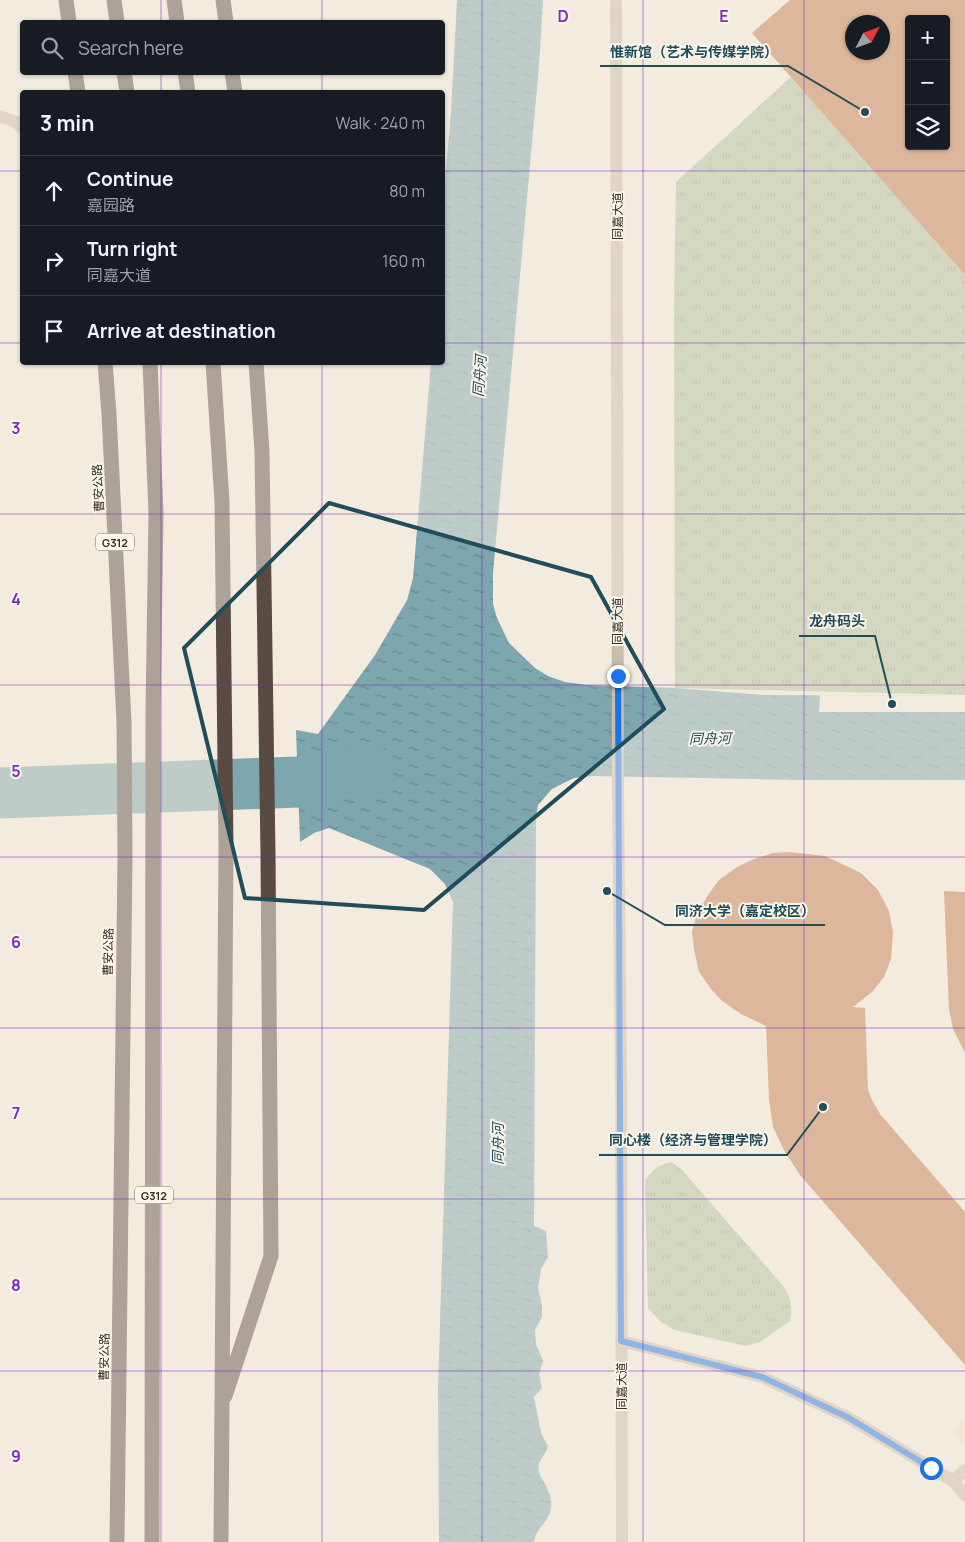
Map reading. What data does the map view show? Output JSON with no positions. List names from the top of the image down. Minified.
{"streets":{"highway":["曹安公路","G312"],"street":["同嘉大道"]},"water":["同舟河"],"places":["惟新馆（艺术与传媒学院）","龙舟码头","同济大学（嘉定校区）","同心楼（经济与管理学院）"],"north":"top right","page":{"map_buttons":["+","−"],"search":"Search here","heading":["3 min","Walk · 240 m"],"list":[["Continue","嘉园路","80 m"],["Turn right","同嘉大道","160 m"],"Arrive at destination"]},"grid":{"columns":["D","E"],"rows":["3","4","5","6","7","8","9"]}}
